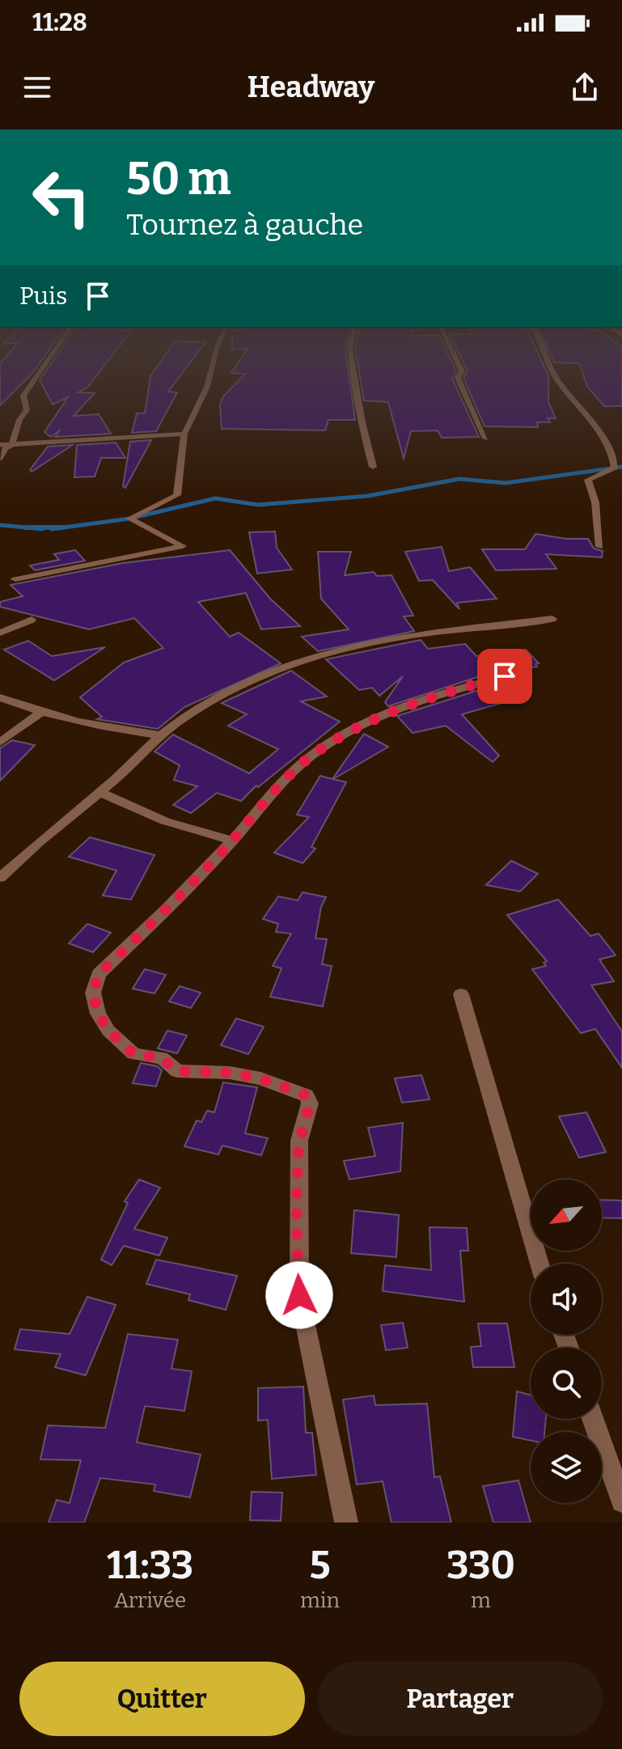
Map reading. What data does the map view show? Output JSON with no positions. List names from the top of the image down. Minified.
{"north":"bottom left","page":{"status":"11:28","header":"Headway","turn":["50 m","Tournez à gauche"],"then":"Puis","eta":["11:33","Arrivée","5","min","330","m"],"buttons":["Quitter","Partager"]}}
